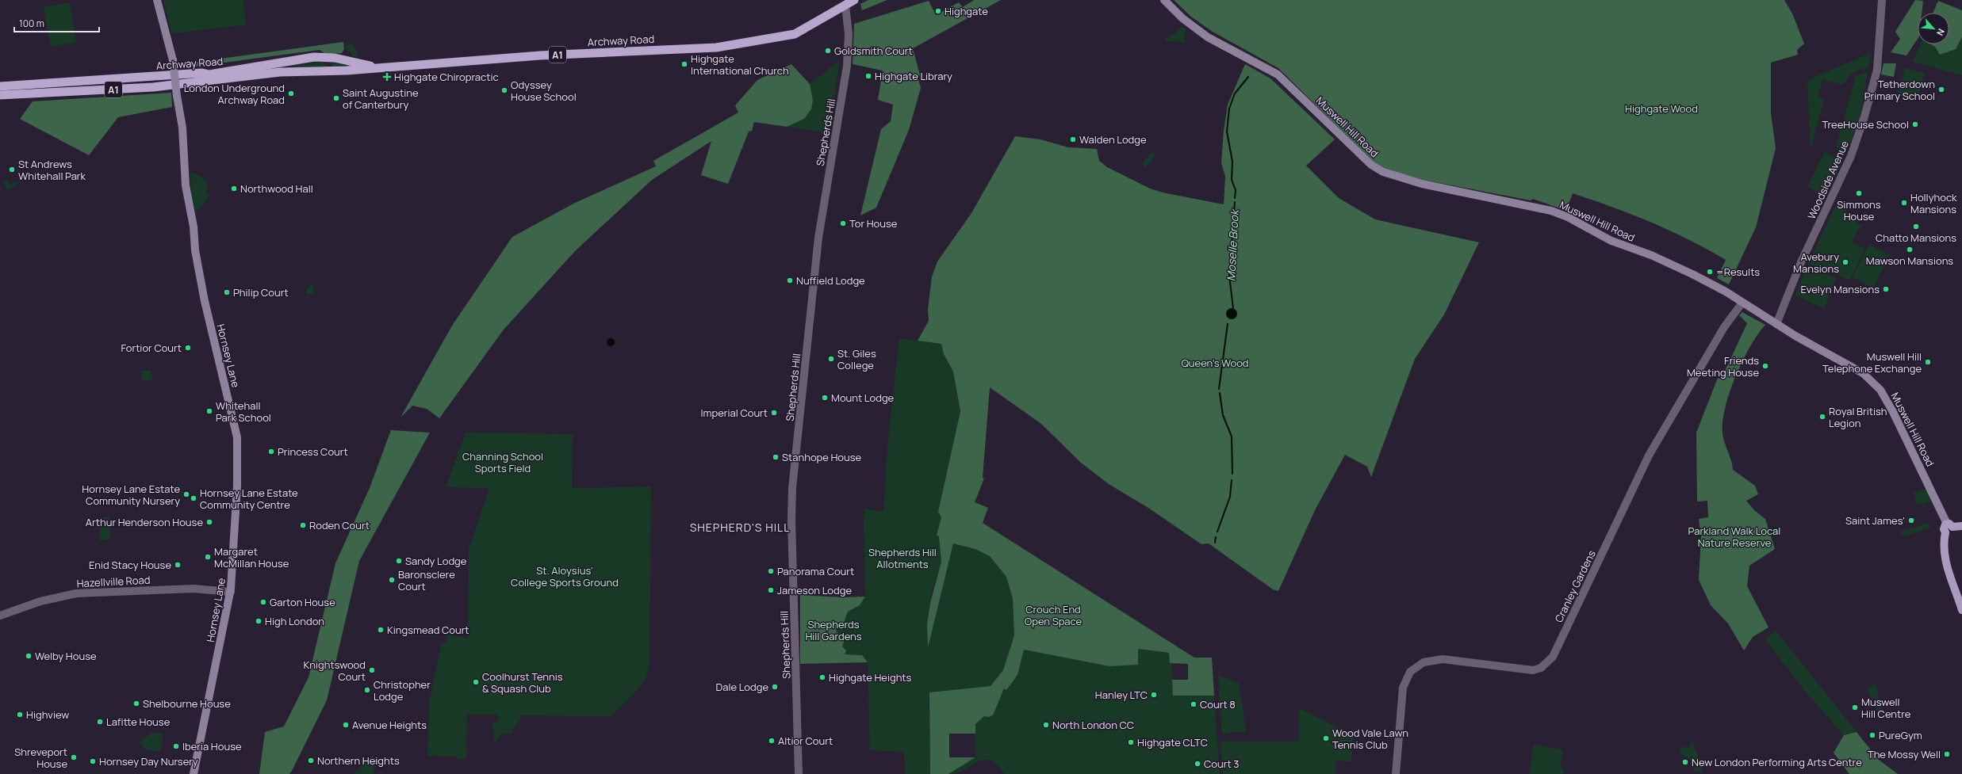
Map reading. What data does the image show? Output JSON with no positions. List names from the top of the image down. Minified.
{"streets":{"highway":["Archway Road","A1"],"main road":["Muswell Hill Road","Hornsey Lane"],"street":["Shepherds Hill","Woodside Avenue","Hazellville Road","Cranley Gardens"]},"crossings":[["Archway Road","Shepherds Hill"],["Muswell Hill Road","Woodside Avenue"],["Muswell Hill Road","Cranley Gardens"],["Hornsey Lane","Hazellville Road"]],"districts":["SHEPHERD'S HILL"],"water":["Moselle Brook"],"parks":["Highgate Wood","Queen’s Wood","Channing School Sports Field","Parkland Walk Local Nature Reserve","Shepherds Hill Allotments","St. Aloysius' College Sports Ground","Crouch End Open Space","Shepherds Hill Gardens"],"places":{"other":["Highgate","Goldsmith Court","Highgate International Church","Highgate Library","Tetherdown Primary School","Odyssey House School","London Underground Archway Road","Saint Augustine of Canterbury","TreeHouse School","Walden Lodge","St Andrews Whitehall Park","Northwood Hall","Simmons House","Hollyhock Mansions","Tor House","Chatto Mansions","Mawson Mansions","Avebury Mansions","=Results","Nuffield Lodge","Evelyn Mansions","Philip Court","Fortior Court","St. Giles College","Muswell Hill Telephone Exchange","Friends Meeting House","Mount Lodge","Whitehall Park School","Imperial Court","Royal British Legion","Princess Court","Stanhope House","Hornsey Lane Estate Community Nursery","Hornsey Lane Estate Community Centre","Saint James'","Arthur Henderson House","Roden Court","Margaret McMillan House","Sandy Lodge","Enid Stacy House","Panorama Court","Baronsclere Court","Jameson Lodge","Garton House","High London","Kingsmead Court","Welby House","Knightswood Court","Highgate Heights","Coolhurst Tennis & Squash Club","Dale Lodge","Christopher Lodge","Hanley LTC","Shelbourne House","Court 8","Muswell Hill Centre","Highview","Lafitte House","Avenue Heights","North London CC","PureGym","Wood Vale Lawn Tennis Club","Altior Court","Highgate CLTC","Iberia House","The Mossy Well","Shreveport House","Northern Heights","Hornsey Day Nursery","New London Performing Arts Centre","Court 3"],"health":["Highgate Chiropractic"]},"scale_bar":"100 m","north":"bottom right"}
